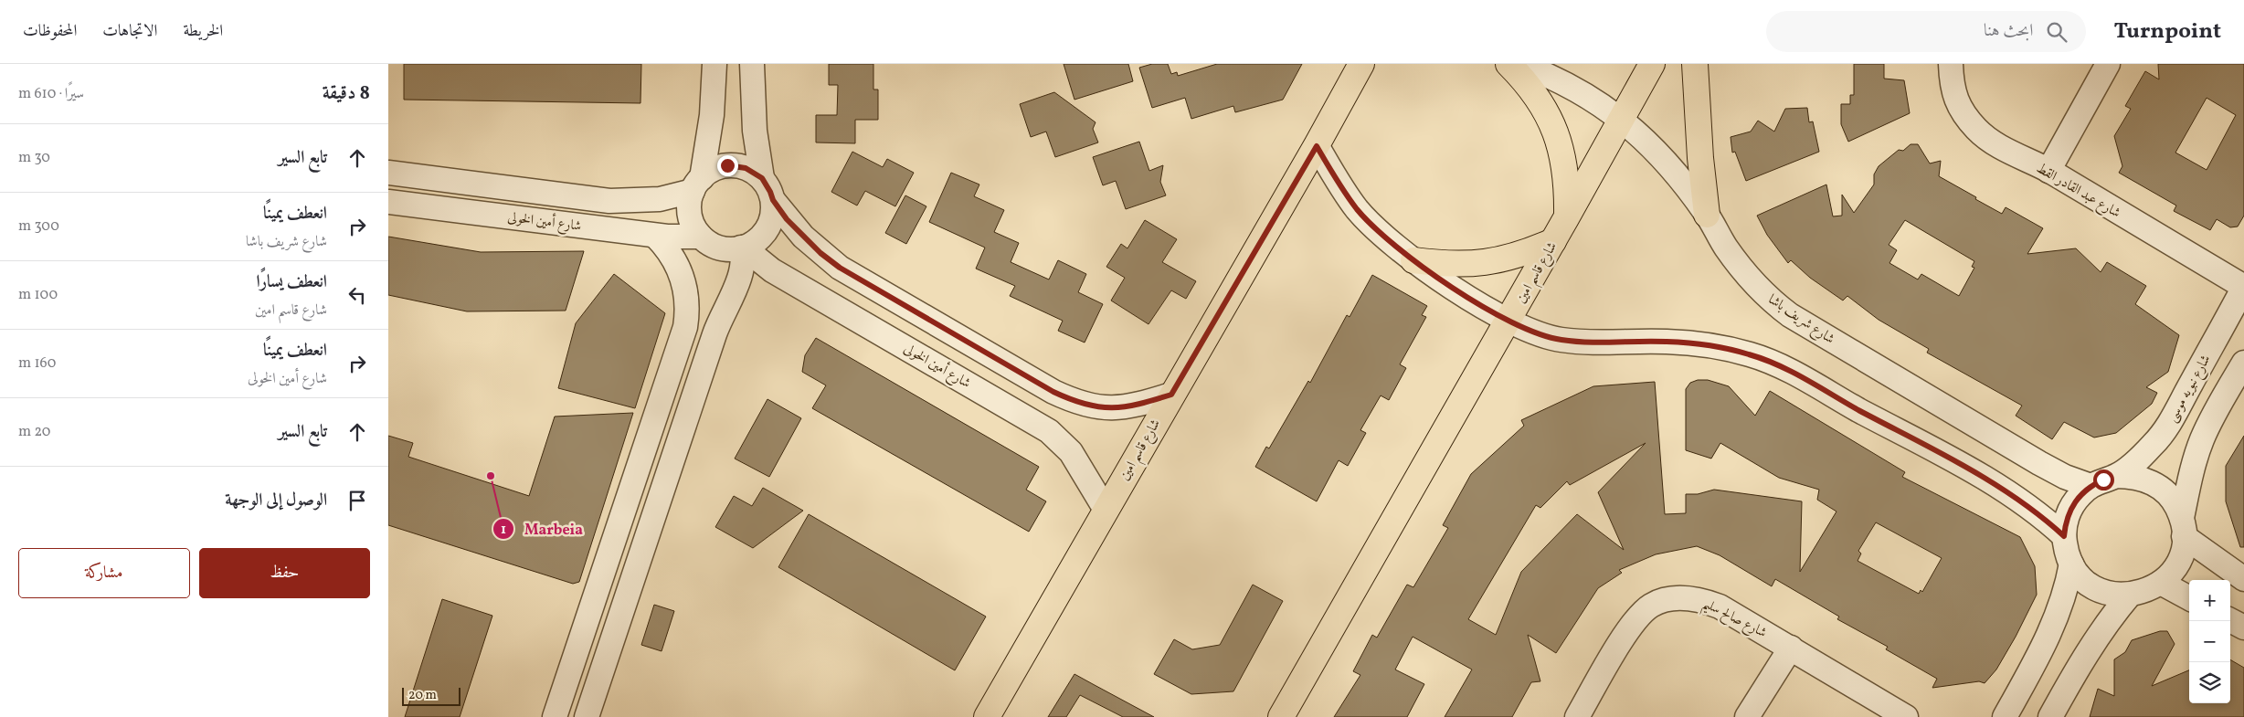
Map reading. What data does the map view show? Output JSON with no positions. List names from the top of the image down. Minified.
{"streets":{"main road":["شارع قاسم امين"],"street":["شارع عبد القادر القط","شارع أمين الخولى","شارع شريف باشا","شارع نبويه موسى","شارع صالح سليم"]},"crossings":[["شارع عبد القادر القط","شارع نبويه موسى"],["شارع أمين الخولى","شارع قاسم امين"],["شارع قاسم امين","شارع شريف باشا"],["شارع شريف باشا","شارع نبويه موسى"]],"places":["Marbeia"],"scale_bar":"20 m","page":{"header":"Turnpoint","search":"ابحث هنا","nav":["الخريطة","الاتجاهات","المحفوظات"],"heading":["8 دقيقة","سيرًا · 610 m"],"list":[["تابع السير","30 m"],["انعطف يمينًا","شارع شريف باشا","300 m"],["انعطف يسارًا","شارع قاسم امين","100 m"],["انعطف يمينًا","شارع أمين الخولى","160 m"],["تابع السير","20 m"],"الوصول إلى الوجهة"],"buttons":["حفظ","مشاركة"],"map_buttons":["+","−"],"scale":"20 m"}}
